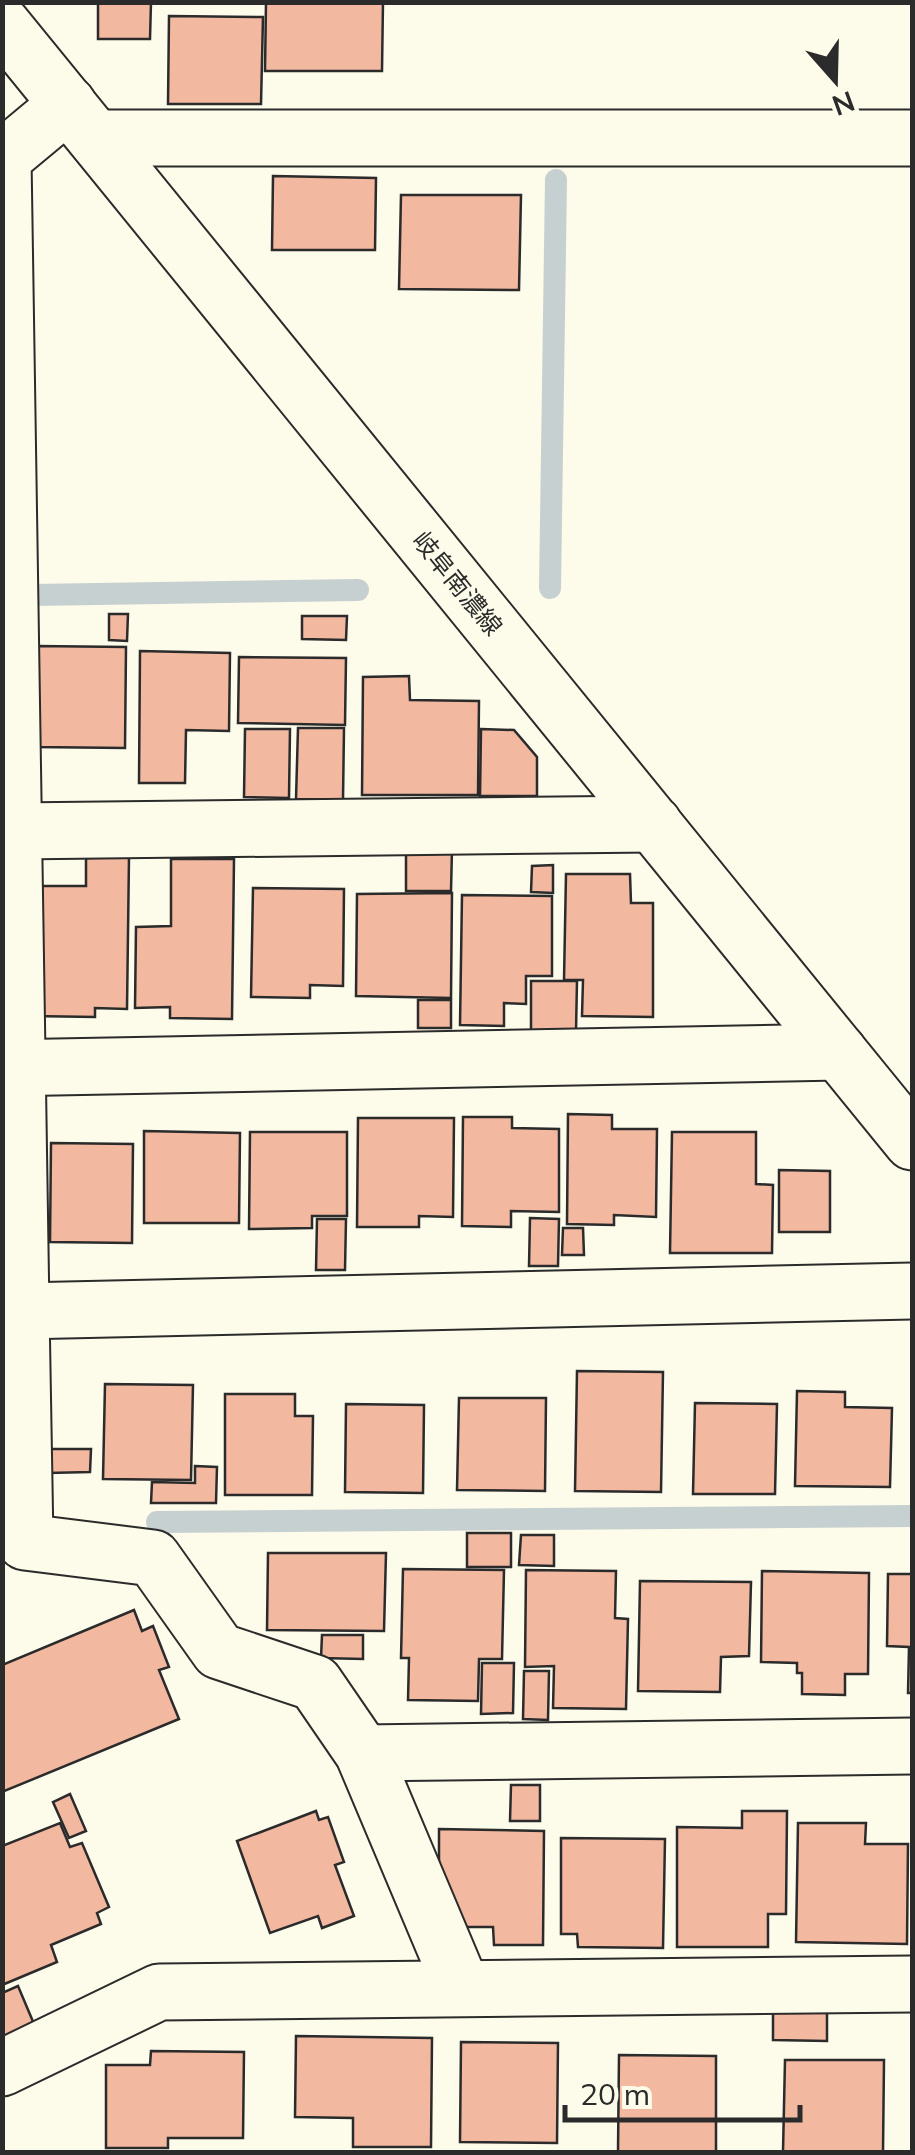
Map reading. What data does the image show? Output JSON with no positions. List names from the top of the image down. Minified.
{"streets":{"street":["岐阜南濃線"]},"scale_bar":"20 m","north":"bottom"}
